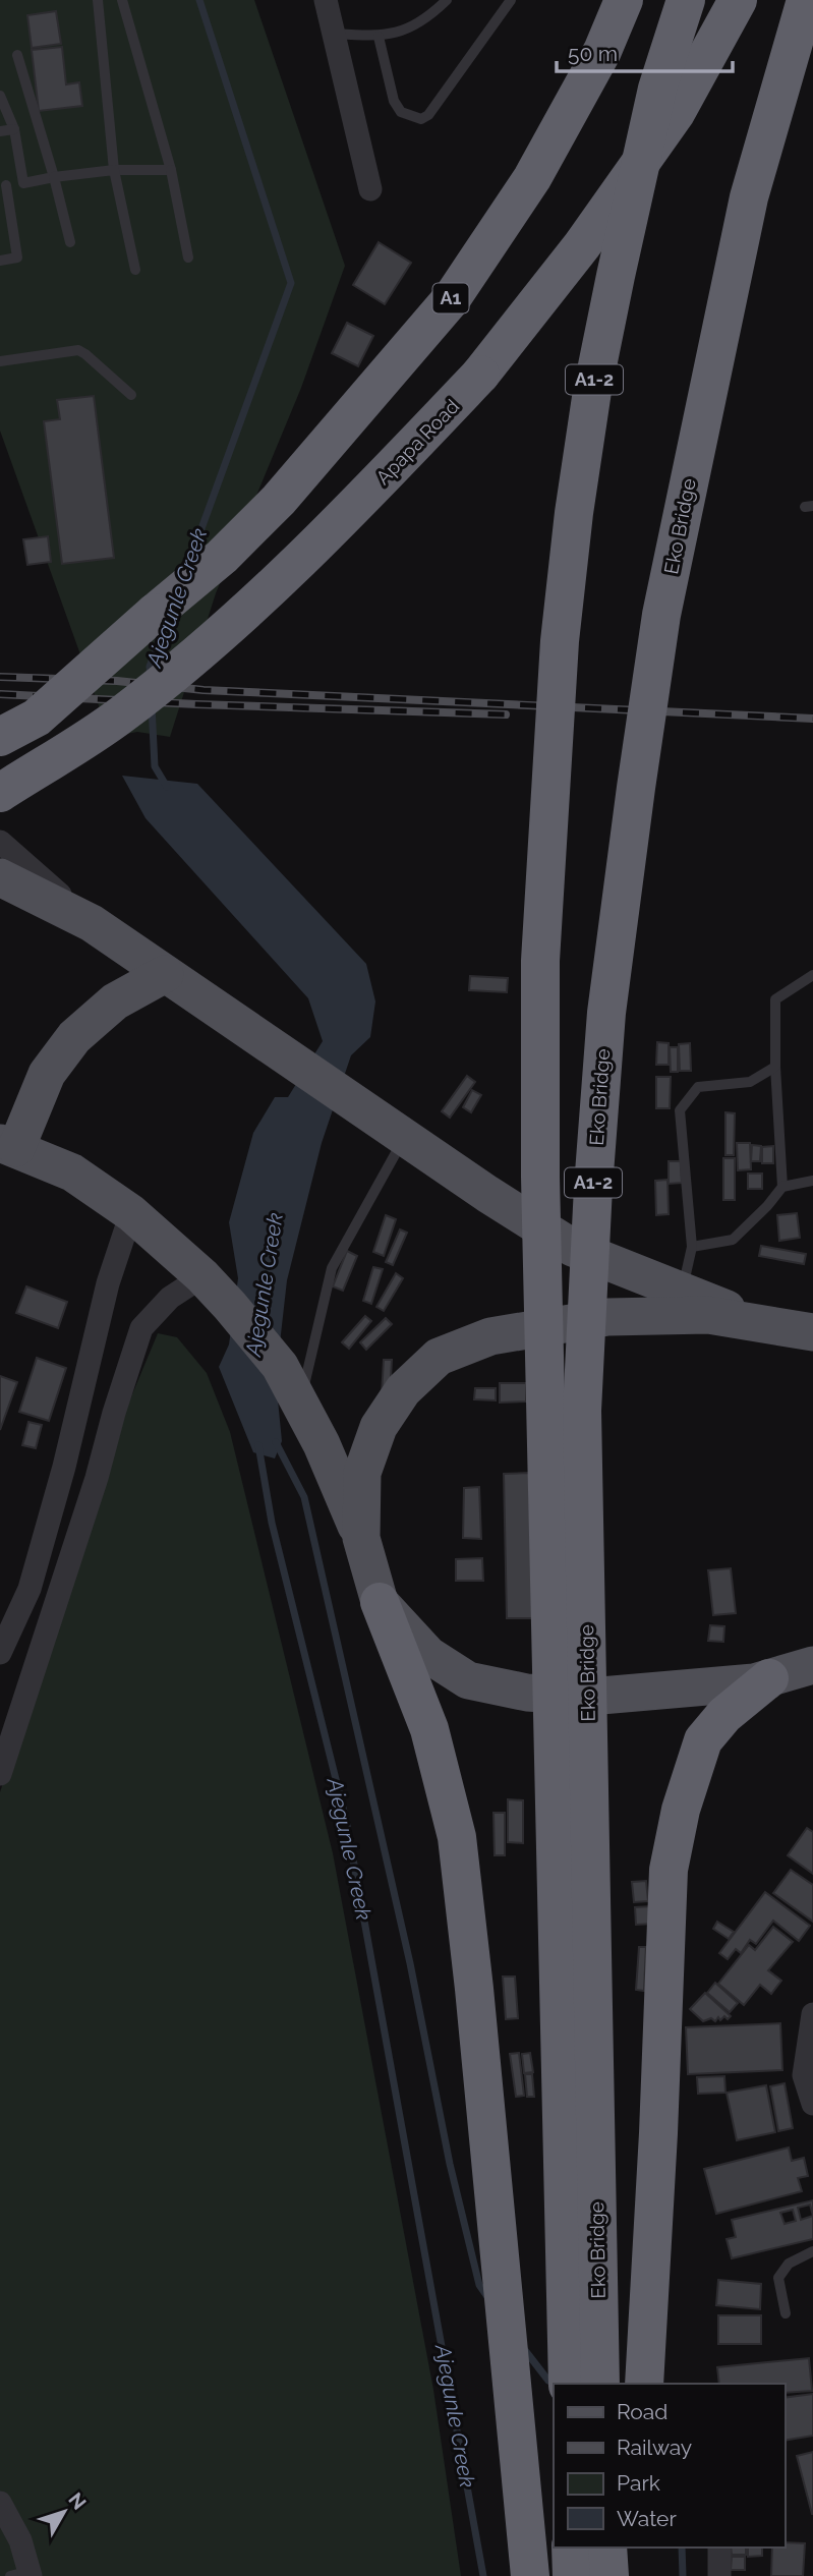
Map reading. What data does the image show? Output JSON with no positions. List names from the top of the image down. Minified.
{"streets":{"highway":["A1","A1-2","Apapa Road","Eko Bridge"]},"water":["Ajegunle Creek"],"legend":["Road","Railway","Park","Water"],"scale_bar":"50 m","north":"top right"}
